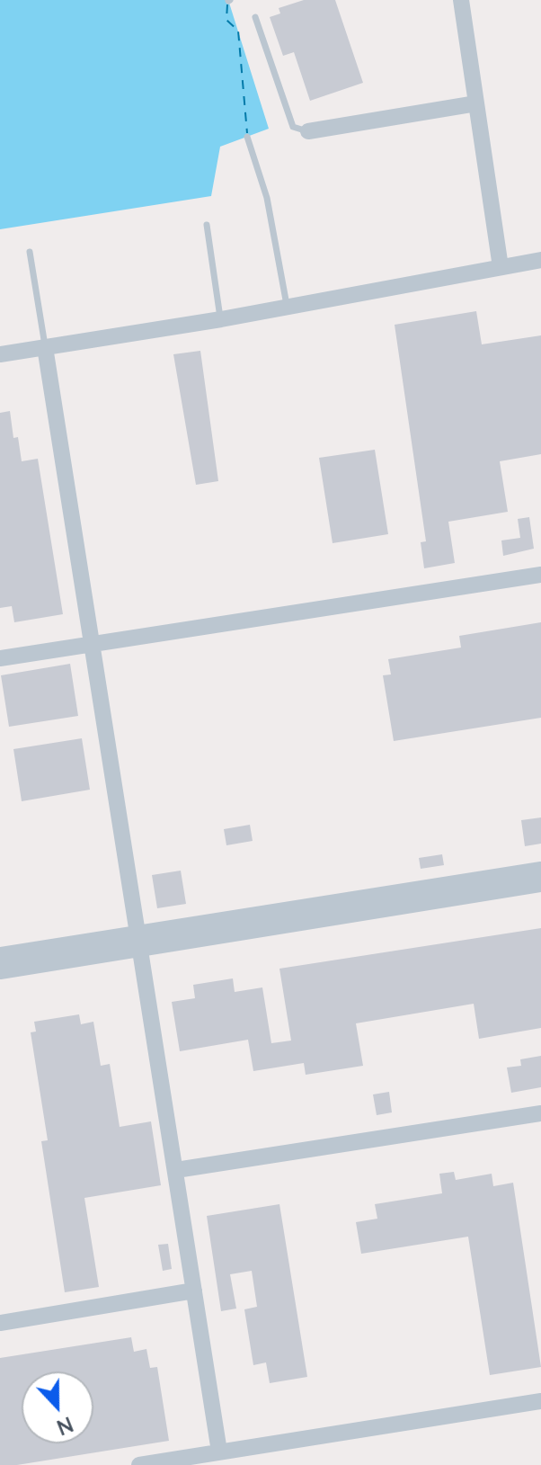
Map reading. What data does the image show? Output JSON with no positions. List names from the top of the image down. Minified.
{"north":"bottom"}
